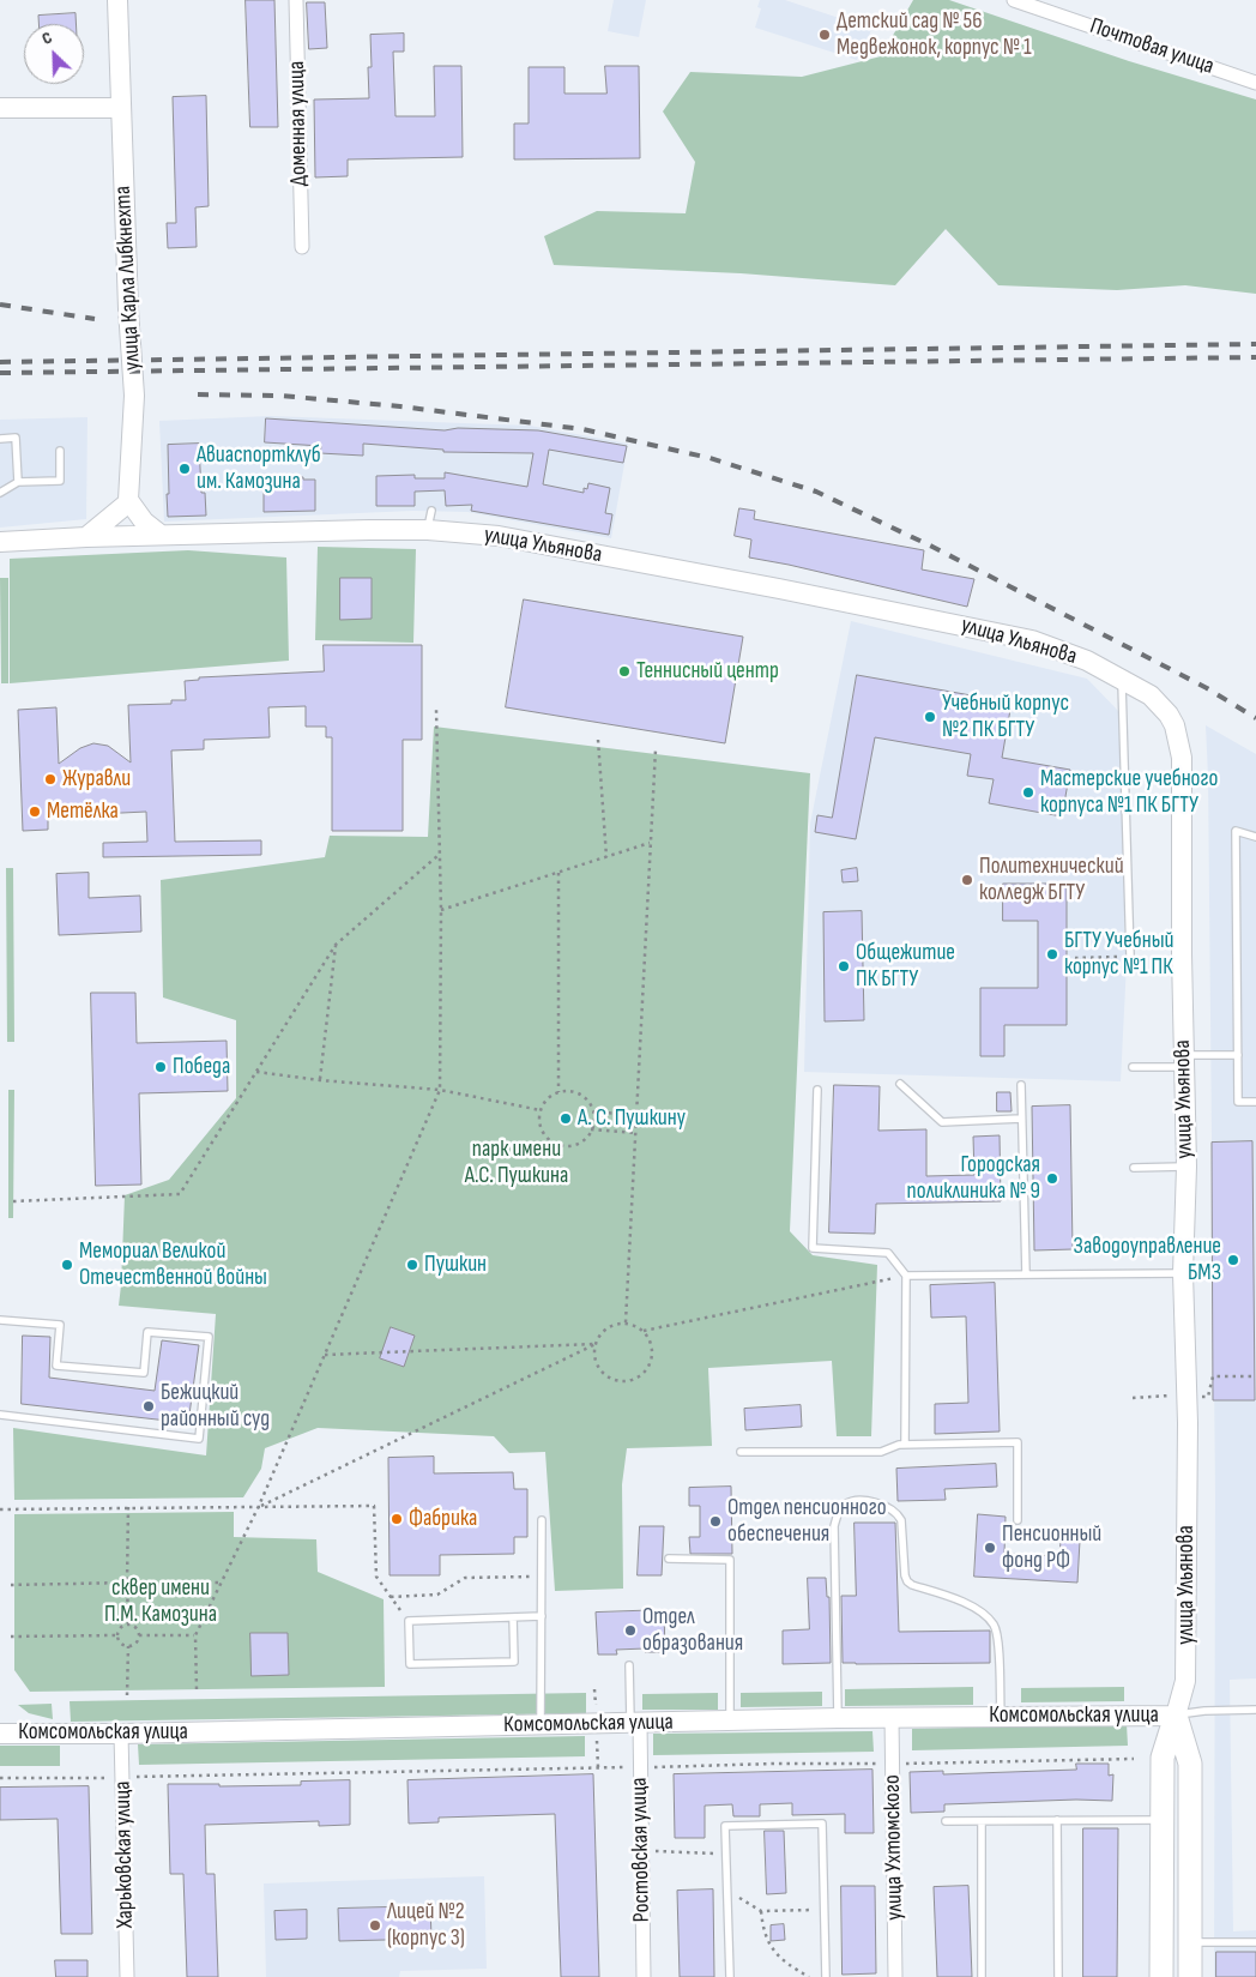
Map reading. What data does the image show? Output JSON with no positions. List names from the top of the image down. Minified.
{"streets":{"main road":["улица Карла Либкнехта","улица Ульянова","Комсомольская улица"],"street":["Почтовая улица","Доменная улица","улица Ухтомского","Ростовская улица","Харьковская улица"]},"crossings":[["улица Ульянова","Комсомольская улица"],["Комсомольская улица","улица Ухтомского"],["Комсомольская улица","Ростовская улица"],["Комсомольская улица","Харьковская улица"]],"parks":["парк имени А.С. Пушкина","сквер имени П.М. Камозина"],"places":["Детский сад № 56 Медвежонок, корпус № 1","Авиаспортклуб им. Камозина","Теннисный центр","Учебный корпус №2 ПК БГТУ","Журавли","Мастерские учебного корпуса №1 ПК БГТУ","Метёлка","Политехнический колледж БГТУ","БГТУ Учебный корпус №1 ПК","Общежитие ПК БГТУ","Победа","А. С. Пушкину","Городская поликлиника № 9","Заводоуправление БМЗ","Мемориал Великой Отечественной войны","Пушкин","Бежицкий районный суд","Фабрика","Отдел пенсионного обеспечения","Пенсионный фонд РФ","Отдел образования","Лицей №2 (корпус 3)"],"north":"top left"}
